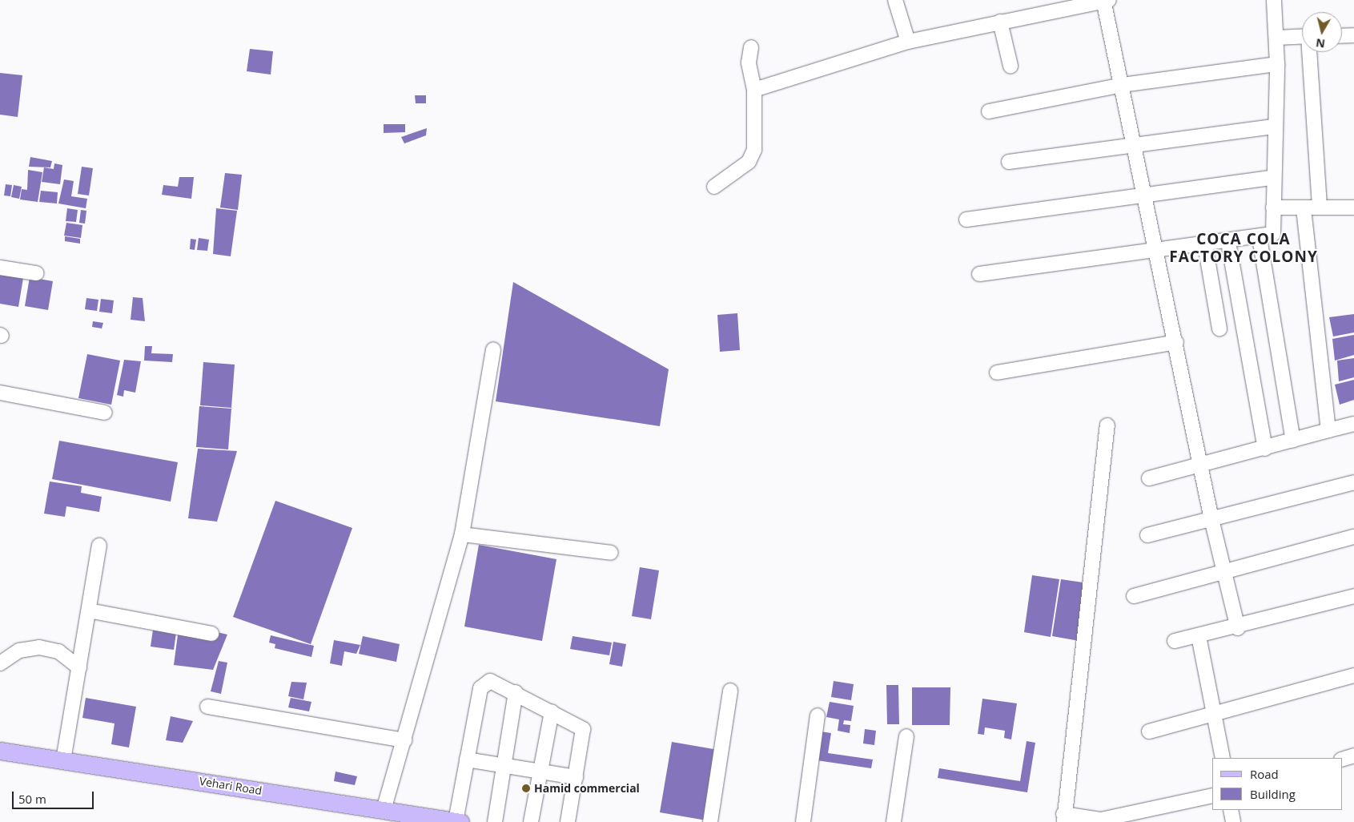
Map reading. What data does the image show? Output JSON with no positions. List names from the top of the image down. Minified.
{"streets":{"main road":["Vehari Road"]},"districts":["COCA COLA FACTORY COLONY"],"places":["Hamid commercial"],"legend":["Road","Building"],"scale_bar":"50 m","north":"bottom"}
